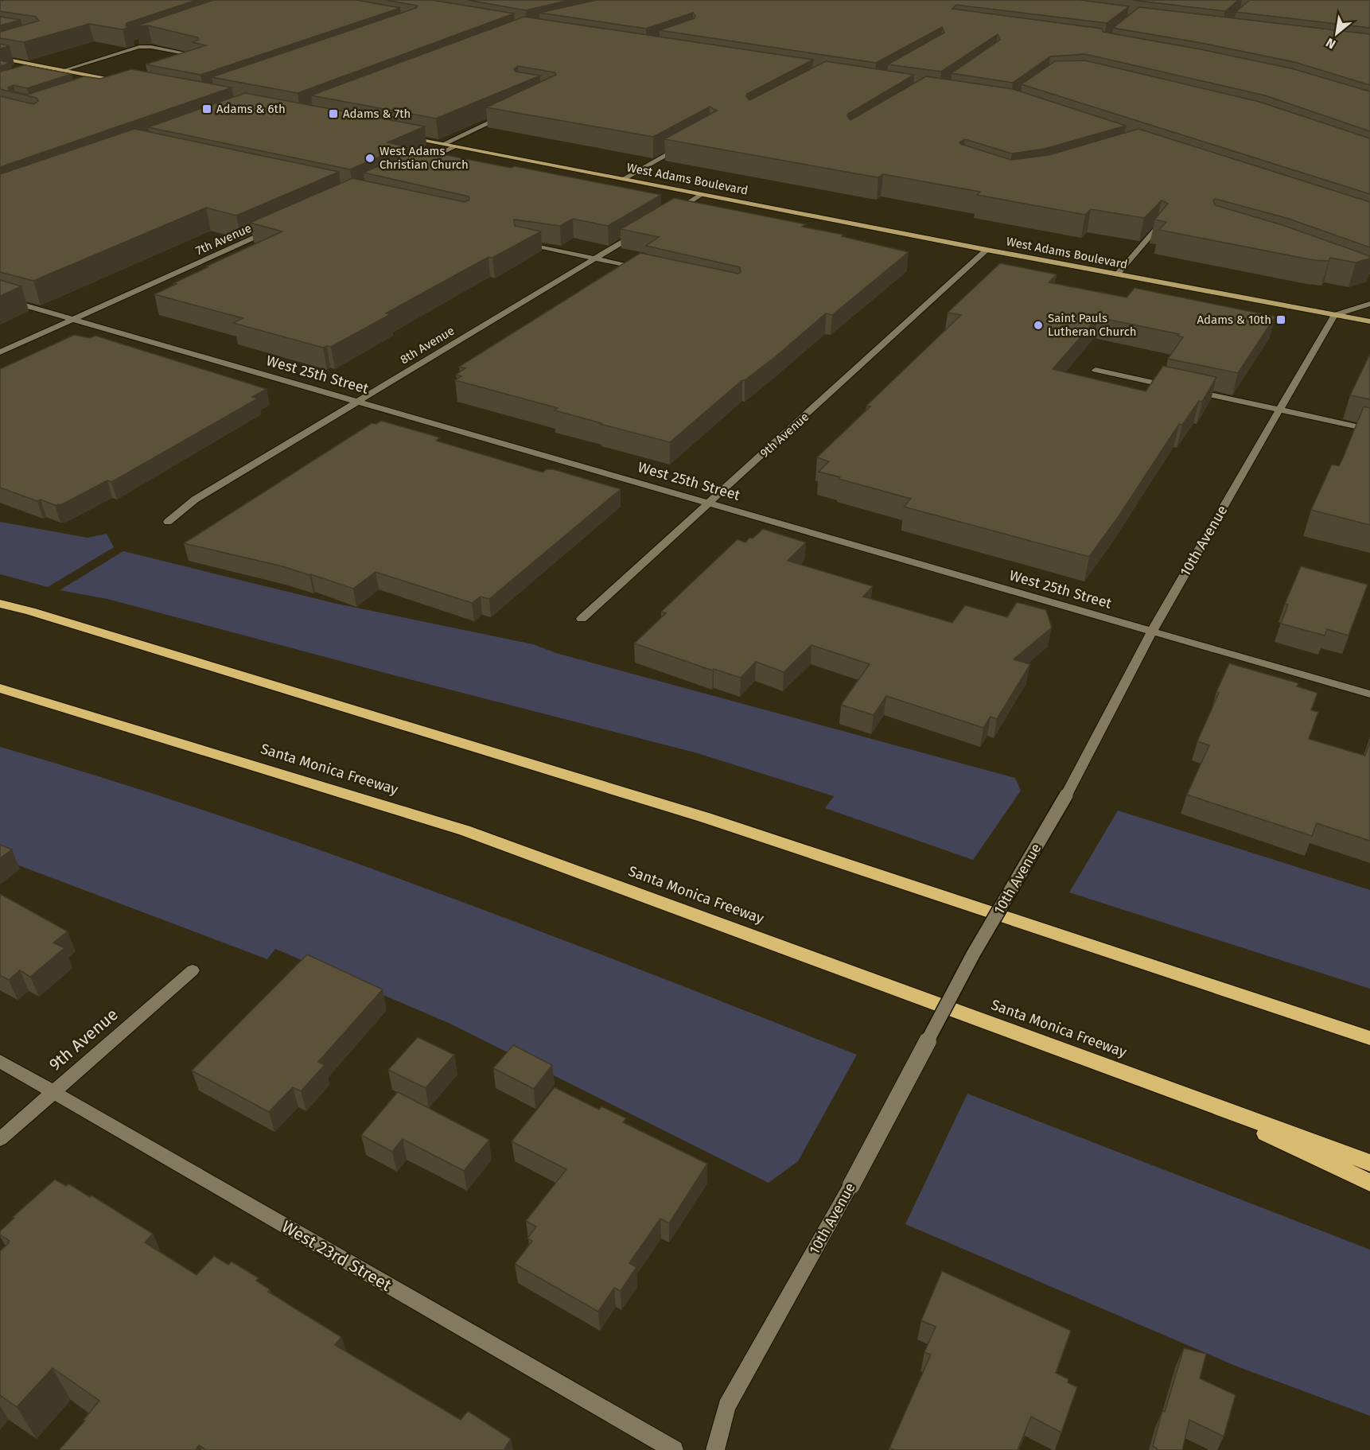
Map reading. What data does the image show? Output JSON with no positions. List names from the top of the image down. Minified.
{"streets":{"highway":["Santa Monica Freeway"],"main road":["West Adams Boulevard"],"street":["7th Avenue","8th Avenue","West 25th Street","9th Avenue","10th Avenue","West 23rd Street"]},"crossings":[["West Adams Boulevard","9th Avenue"],["West Adams Boulevard","10th Avenue"],["7th Avenue","West 25th Street"],["8th Avenue","West 25th Street"],["West 25th Street","9th Avenue"],["West 25th Street","10th Avenue"],["9th Avenue","West 23rd Street"]],"places":{"transit":["Adams & 6th","Adams & 7th","Adams & 10th"],"other":["West Adams Christian Church","Saint Pauls Lutheran Church"]},"north":"bottom left"}
